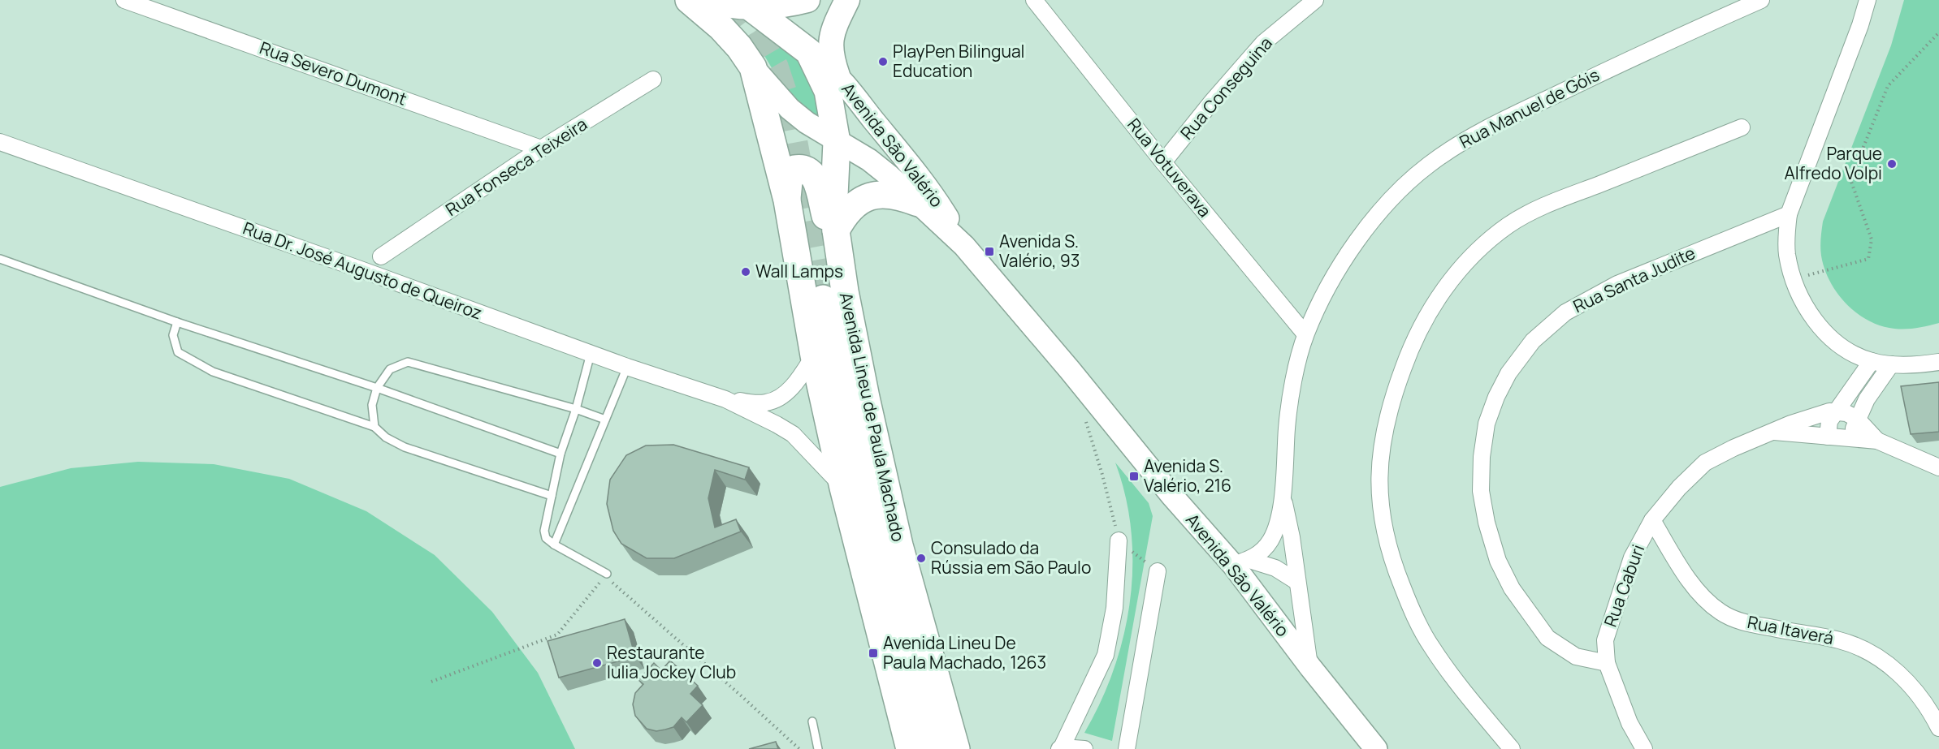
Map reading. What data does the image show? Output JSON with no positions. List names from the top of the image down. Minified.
{"streets":{"highway":["Avenida Lineu de Paula Machado"],"main road":["Avenida São Valério"],"street":["Rua Severo Dumont","Rua Conseguina","Rua Manuel de Góis","Rua Fonseca Teixeira","Rua Votuverava","Rua Dr. José Augusto de Queiroz","Rua Santa Judite","Rua Caburi","Rua Itaverá"]},"crossings":[["Rua Severo Dumont","Rua Fonseca Teixeira"],["Rua Conseguina","Rua Votuverava"],["Rua Manuel de Góis","Avenida São Valério"],["Rua Manuel de Góis","Rua Votuverava"],["Avenida São Valério","Avenida Lineu de Paula Machado"],["Rua Santa Judite","Rua Caburi"],["Rua Caburi","Rua Itaverá"]],"places":{"other":["PlayPen Bilingual Education","Parque Alfredo Volpi","Wall Lamps","Consulado da Rússia em São Paulo","Restaurante Iulia Jockey Club"],"transit":["Avenida S. Valério, 93","Avenida S. Valério, 216","Avenida Lineu De Paula Machado, 1263"]}}
